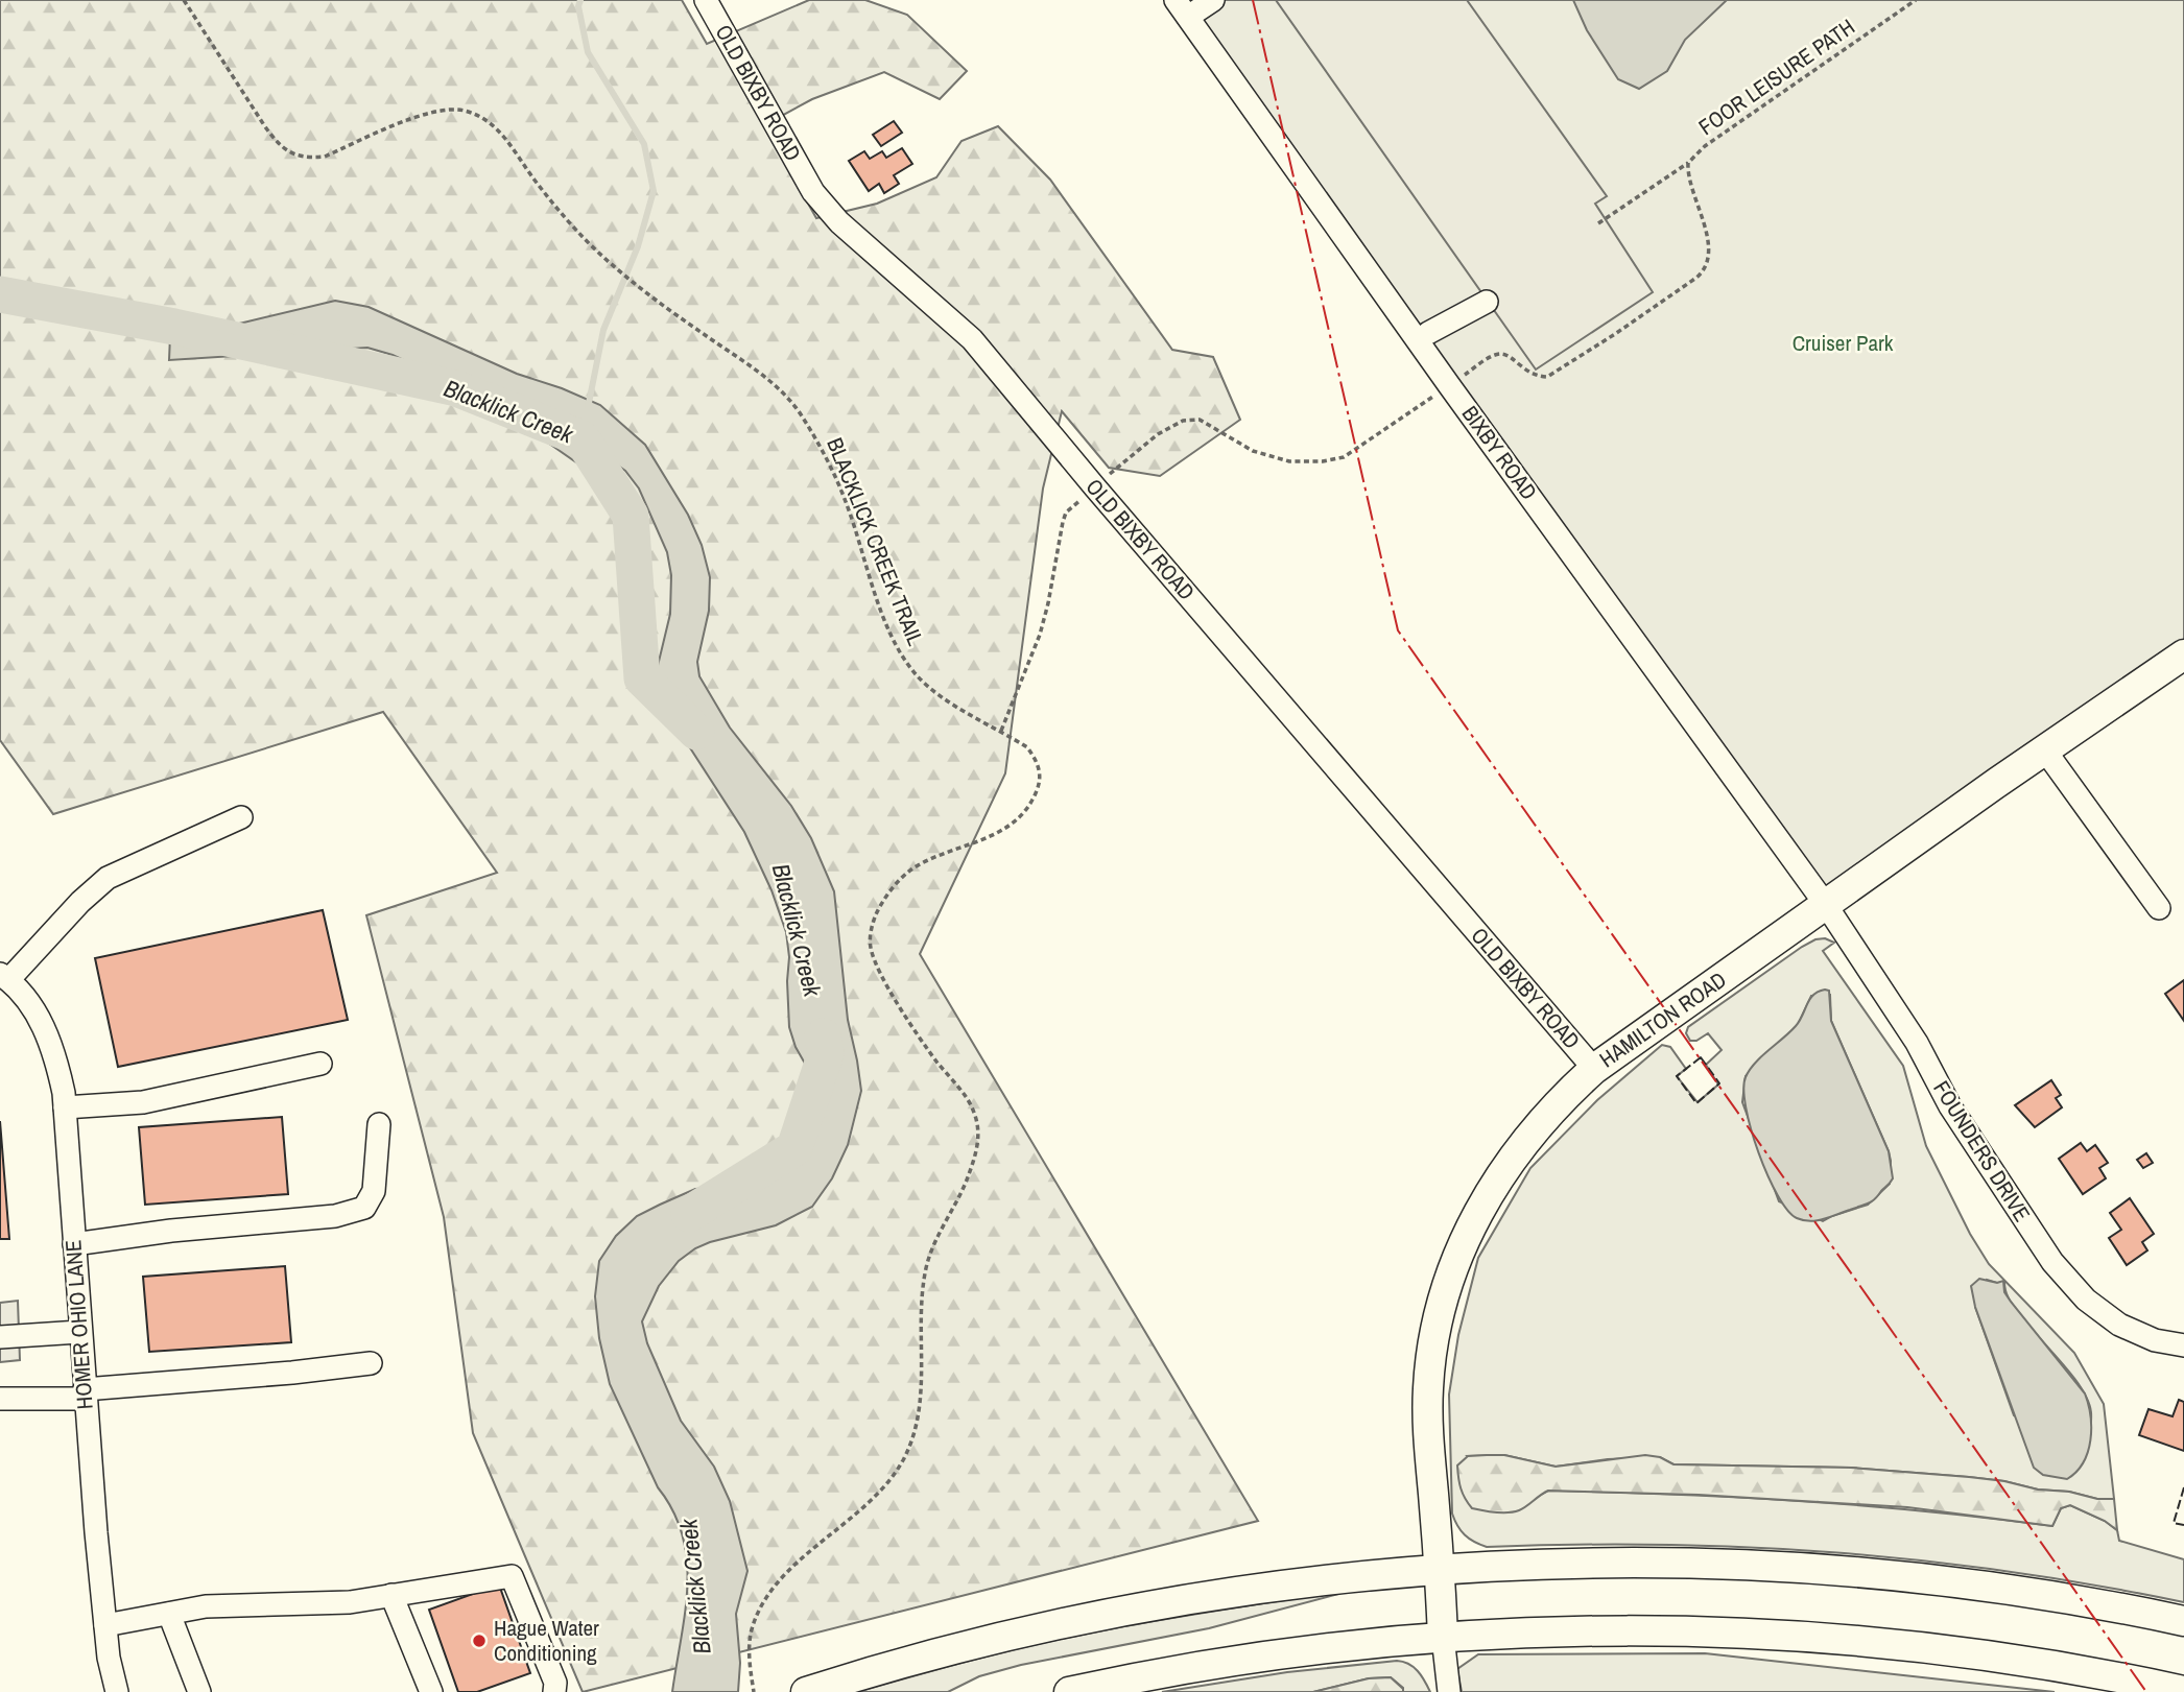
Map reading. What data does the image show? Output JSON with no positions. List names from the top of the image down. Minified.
{"streets":{"main road":["HAMILTON ROAD"],"street":["OLD BIXBY ROAD","BIXBY ROAD","FOUNDERS DRIVE","HOMER OHIO LANE"],"path":["FOOR LEISURE PATH","BLACKLICK CREEK TRAIL"]},"crossings":[["FOOR LEISURE PATH","OLD BIXBY ROAD"],["FOOR LEISURE PATH","BIXBY ROAD"],["FOOR LEISURE PATH","BLACKLICK CREEK TRAIL"],["OLD BIXBY ROAD","HAMILTON ROAD"],["BIXBY ROAD","HAMILTON ROAD"],["BIXBY ROAD","FOUNDERS DRIVE"],["HAMILTON ROAD","FOUNDERS DRIVE"]],"water":["Blacklick Creek"],"parks":["Cruiser Park"],"places":["Hague Water Conditioning"]}
